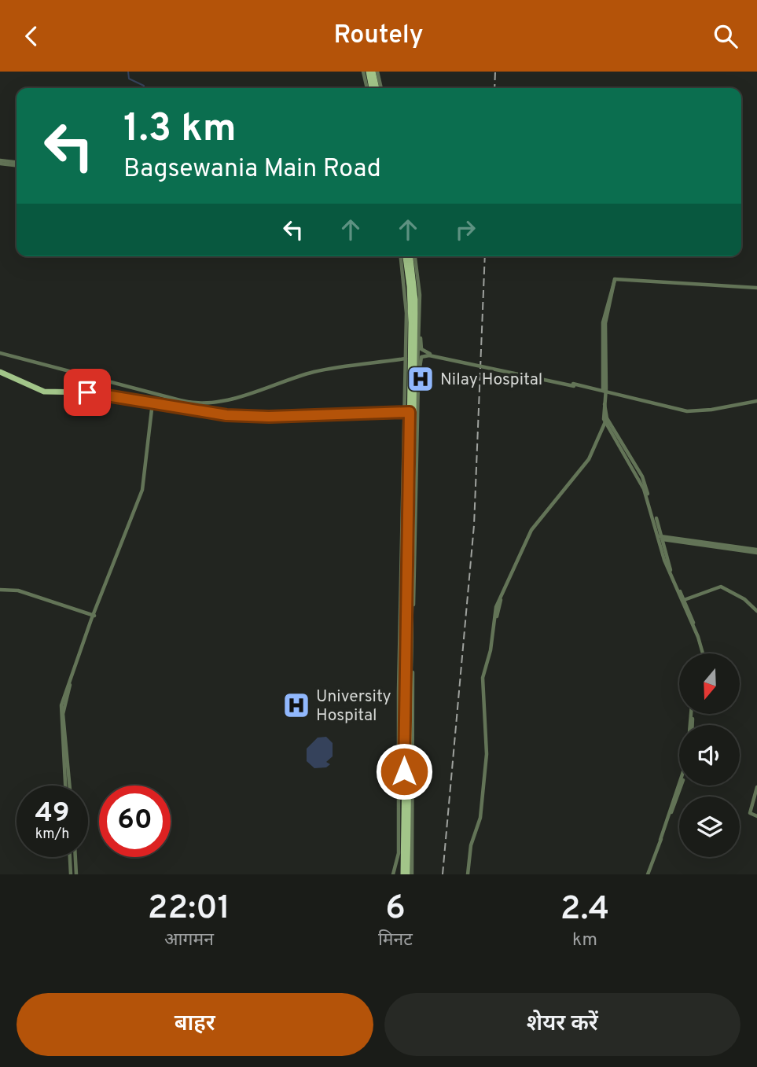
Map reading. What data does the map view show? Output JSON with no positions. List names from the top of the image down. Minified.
{"places":{"hospital":["Nilay Hospital","University Hospital"]},"north":"bottom","page":{"header":"Routely","turn":["1.3 km","Bagsewania Main Road"],"speed":"49 km/h","limit":"60","eta":["22:01","आगमन","6","मिनट","2.4","km"],"buttons":["बाहर","शेयर करें"]}}
